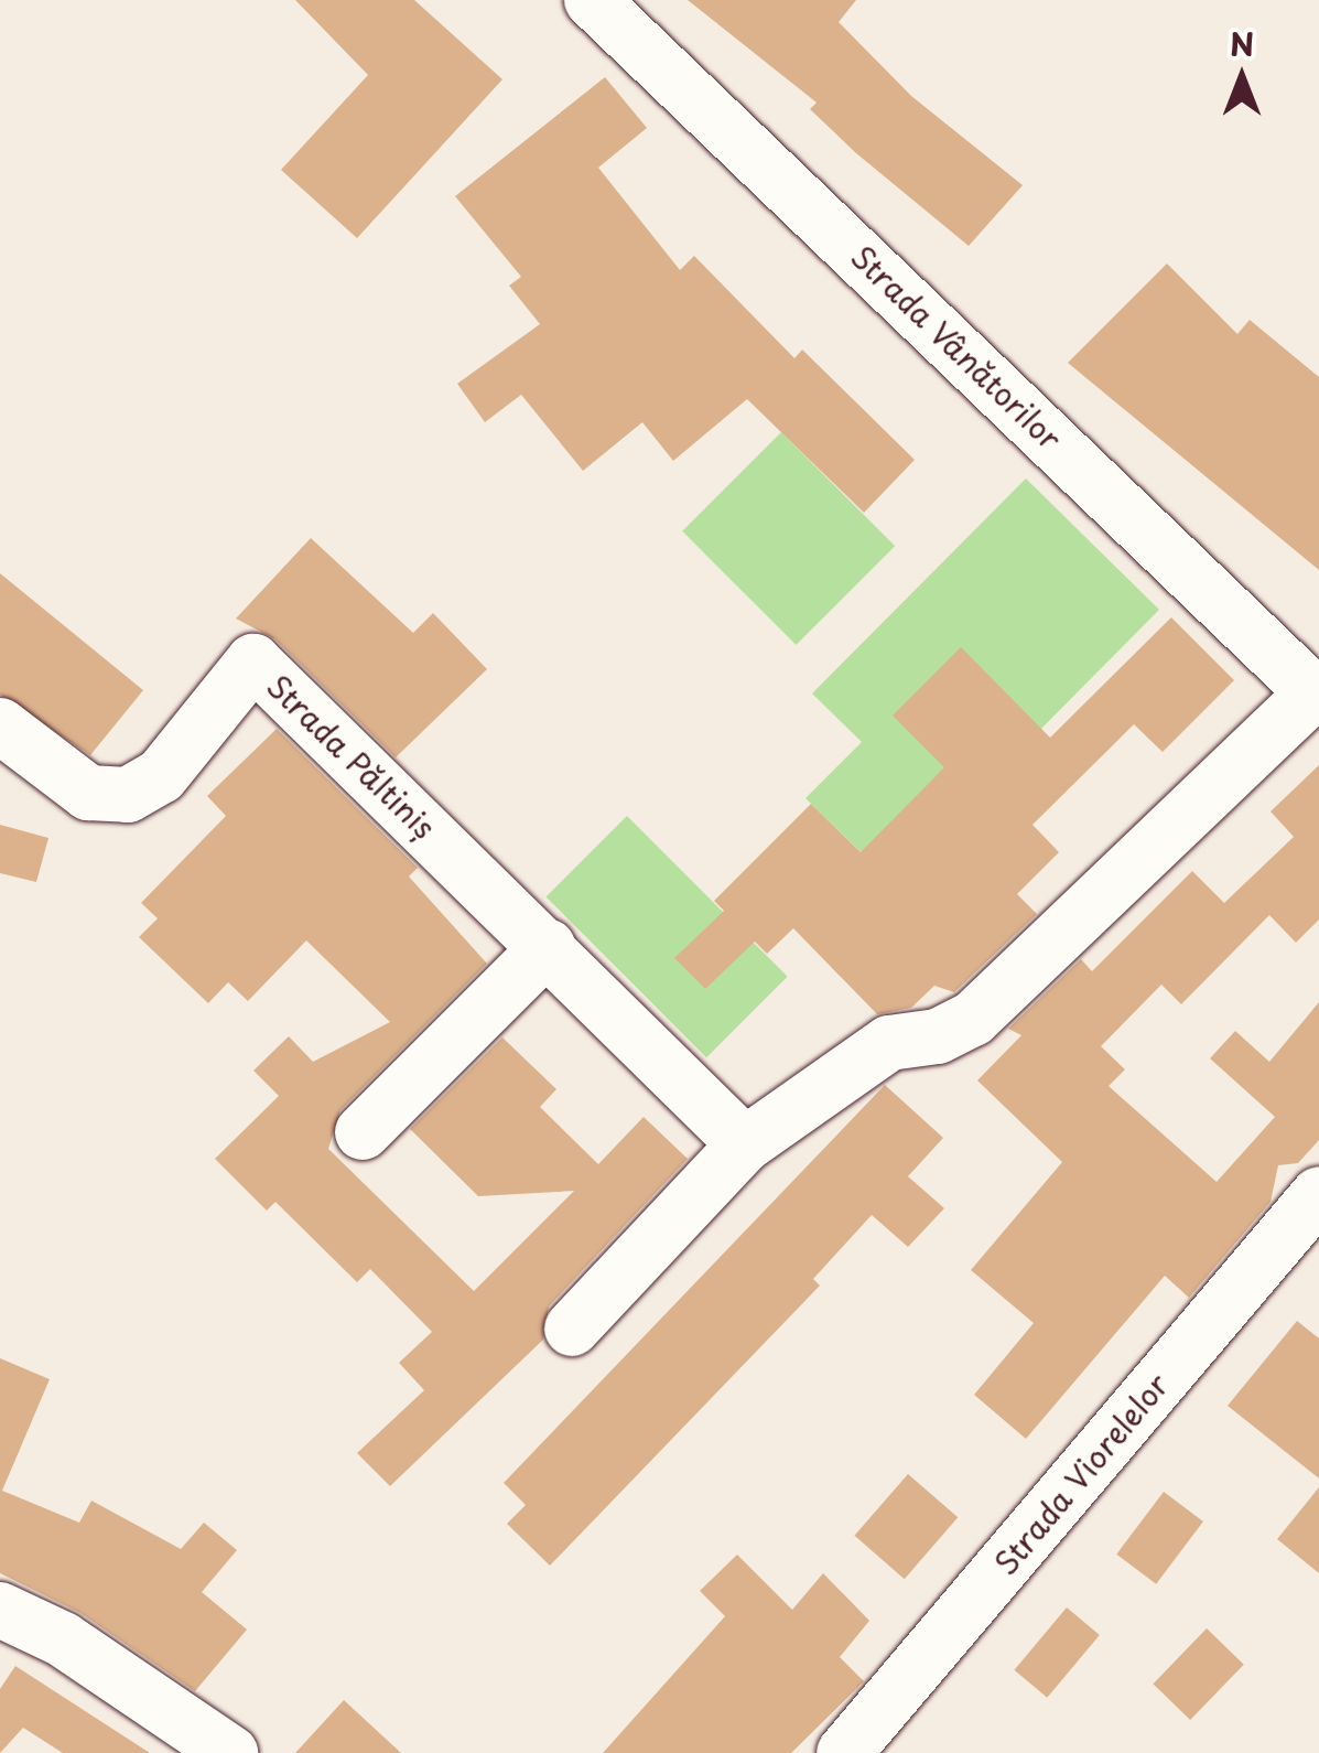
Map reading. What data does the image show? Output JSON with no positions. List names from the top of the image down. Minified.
{"streets":{"street":["Strada Vânătorilor","Strada Păltiniș","Strada Viorelelor"]},"north":"top"}
